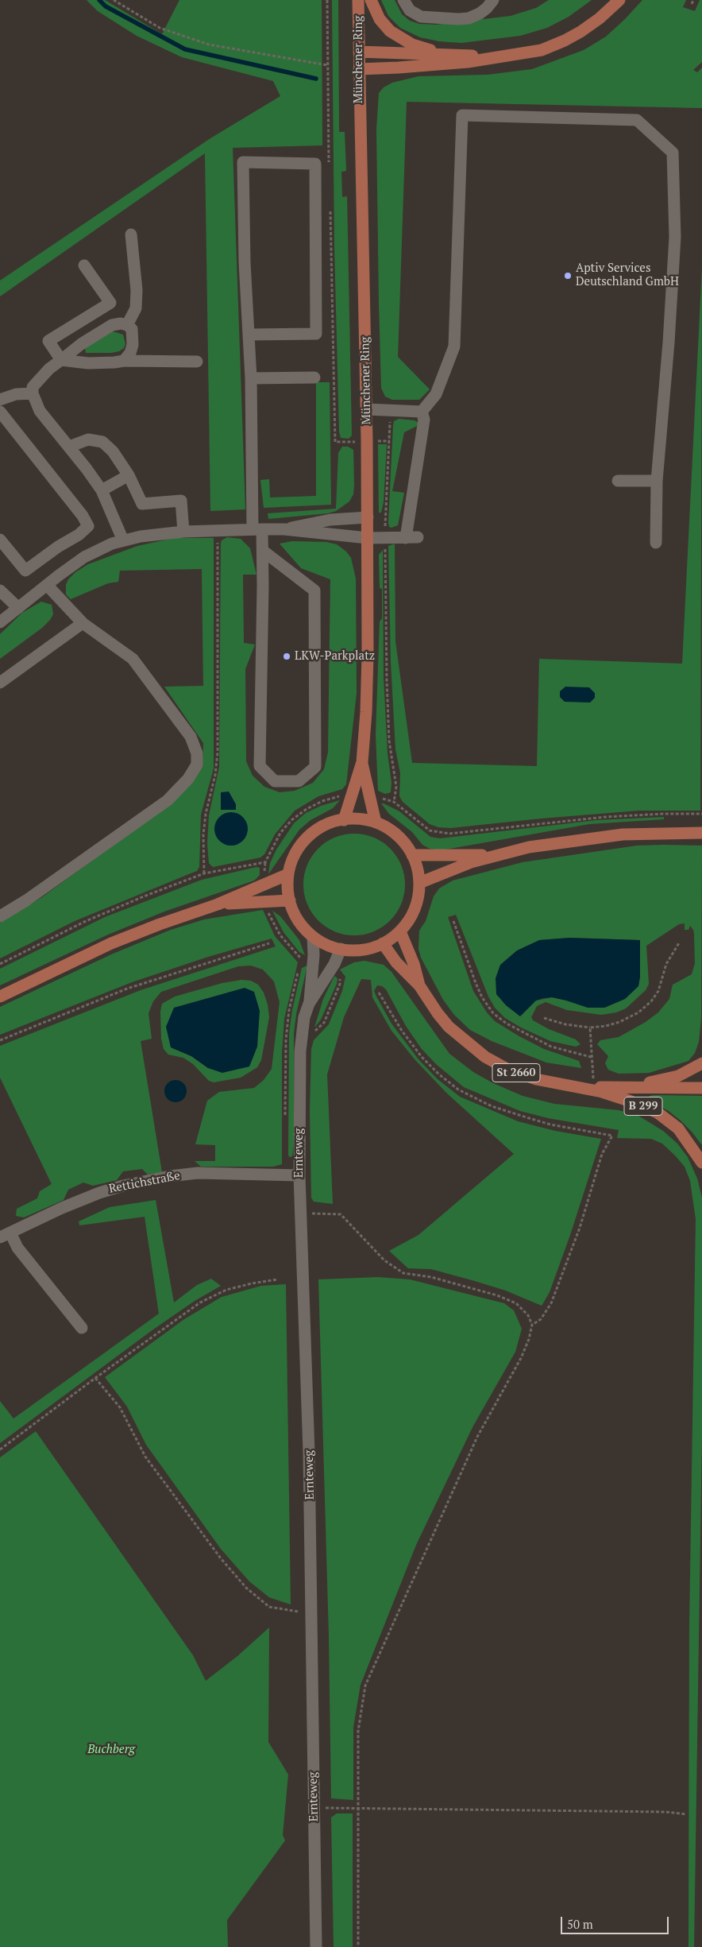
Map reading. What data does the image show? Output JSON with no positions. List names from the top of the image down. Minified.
{"streets":{"main road":["Münchener Ring","St 2660","B 299"],"street":["Ernteweg","Rettichstraße"]},"crossings":[["Münchener Ring","Ernteweg"],["St 2660","B 299"],["Ernteweg","Rettichstraße"]],"parks":["Buchberg"],"places":["Aptiv Services Deutschland GmbH","LKW-Parkplatz"],"scale_bar":"50 m"}
